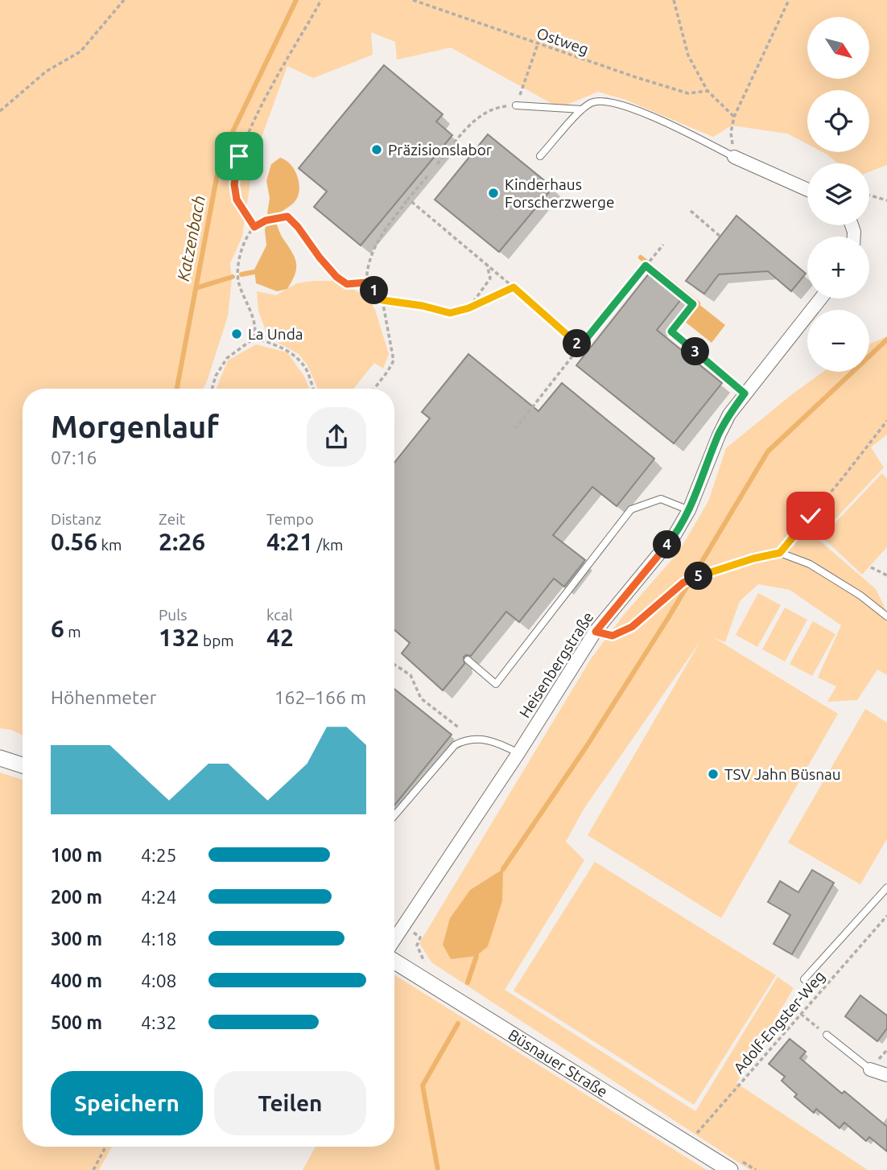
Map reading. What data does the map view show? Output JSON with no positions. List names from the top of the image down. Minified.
{"streets":{"street":["Heisenbergstraße","Büsnauer Straße"],"path":["Ostweg","Adolf-Engster-Weg"]},"crossings":[["Adolf-Engster-Weg","Büsnauer Straße"]],"water":["Katzenbach"],"places":["Präzisionslabor","Kinderhaus Forscherzwerge","La Unda","TSV Jahn Büsnau"],"north":"bottom right","page":{"map_buttons":["+","−"],"pins":["1","2","3","4","5"],"heading":["Morgenlauf","07:16"],"stats":[["Distanz","0.56 km"],["Zeit","2:26"],["Tempo","4:21 /km"],["6 m"],["Puls","132 bpm"],["kcal","42"]],"chart":["Höhenmeter","162–166 m"],"list":[{"name":"100 m","note":"4:25"},{"name":"200 m","note":"4:24"},{"name":"300 m","note":"4:18"},{"name":"400 m","note":"4:08"},{"name":"500 m","note":"4:32"}],"buttons":["Speichern","Teilen"]}}
